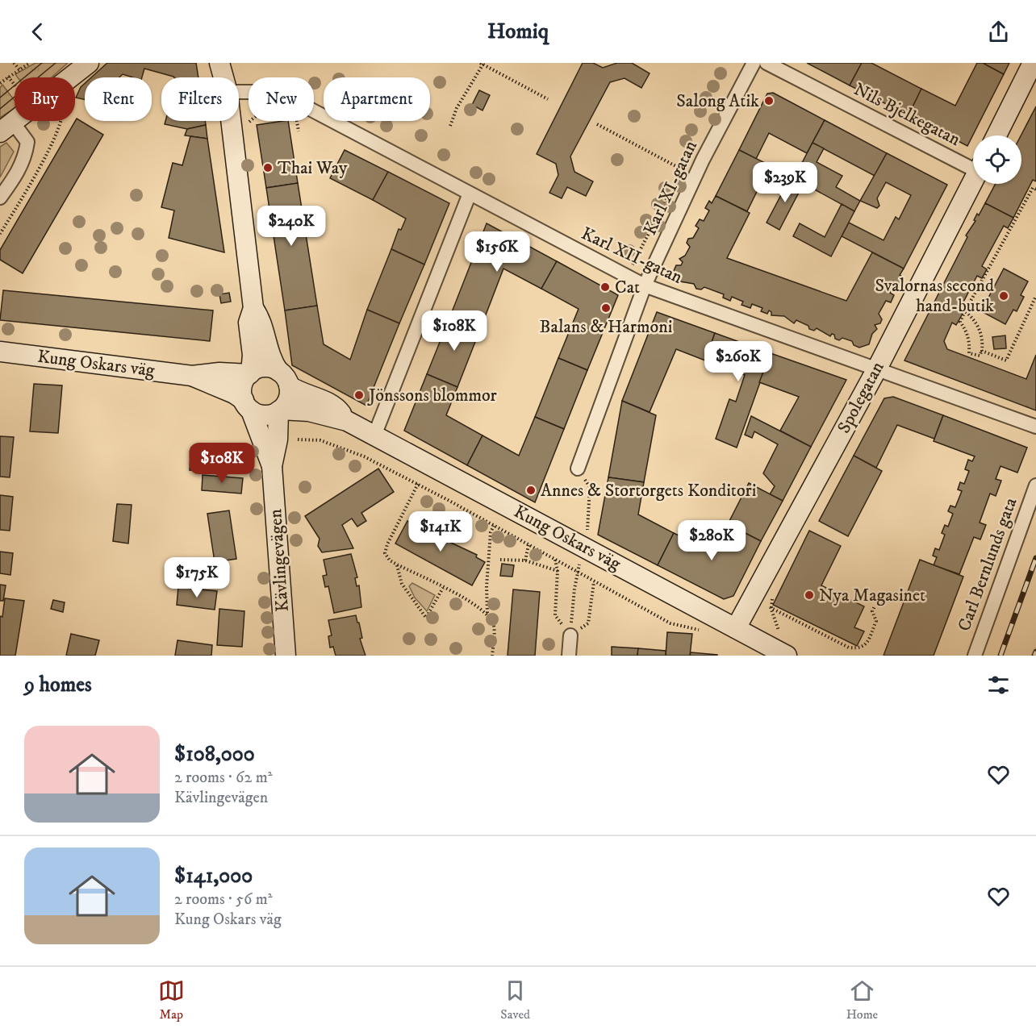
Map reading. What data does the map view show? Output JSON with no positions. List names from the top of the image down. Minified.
{"streets":{"main road":["Kung Oskars väg","Spolegatan","Kävlingevägen"],"street":["Nils Bjelkegatan","Karl XI-gatan","Karl XII-gatan","Carl Bernlunds gata"]},"crossings":[["Karl XI-gatan","Karl XII-gatan"],["Karl XII-gatan","Spolegatan"],["Kung Oskars väg","Spolegatan"],["Kung Oskars väg","Kävlingevägen"]],"places":["Salong Atik","Thai Way","Cat","Svalornas second hand-butik","Balans & Harmoni","Jönssons blommor","Annes & Stortorgets Konditori","Nya Magasinet"],"page":{"header":"Homiq","chip":["Buy","Rent","Filters","New","Apartment"],"price":["$239K","$240K","$156K","$108K","$260K","$108K","$141K","$280K","$175K"],"heading":"9 homes","list":[{"name":"$108,000","note":"2 rooms · 62 m² · Kävlingevägen"},{"name":"$141,000","note":"2 rooms · 56 m² · Kung Oskars väg"}],"tabs":["Map","Saved","Home"]}}
